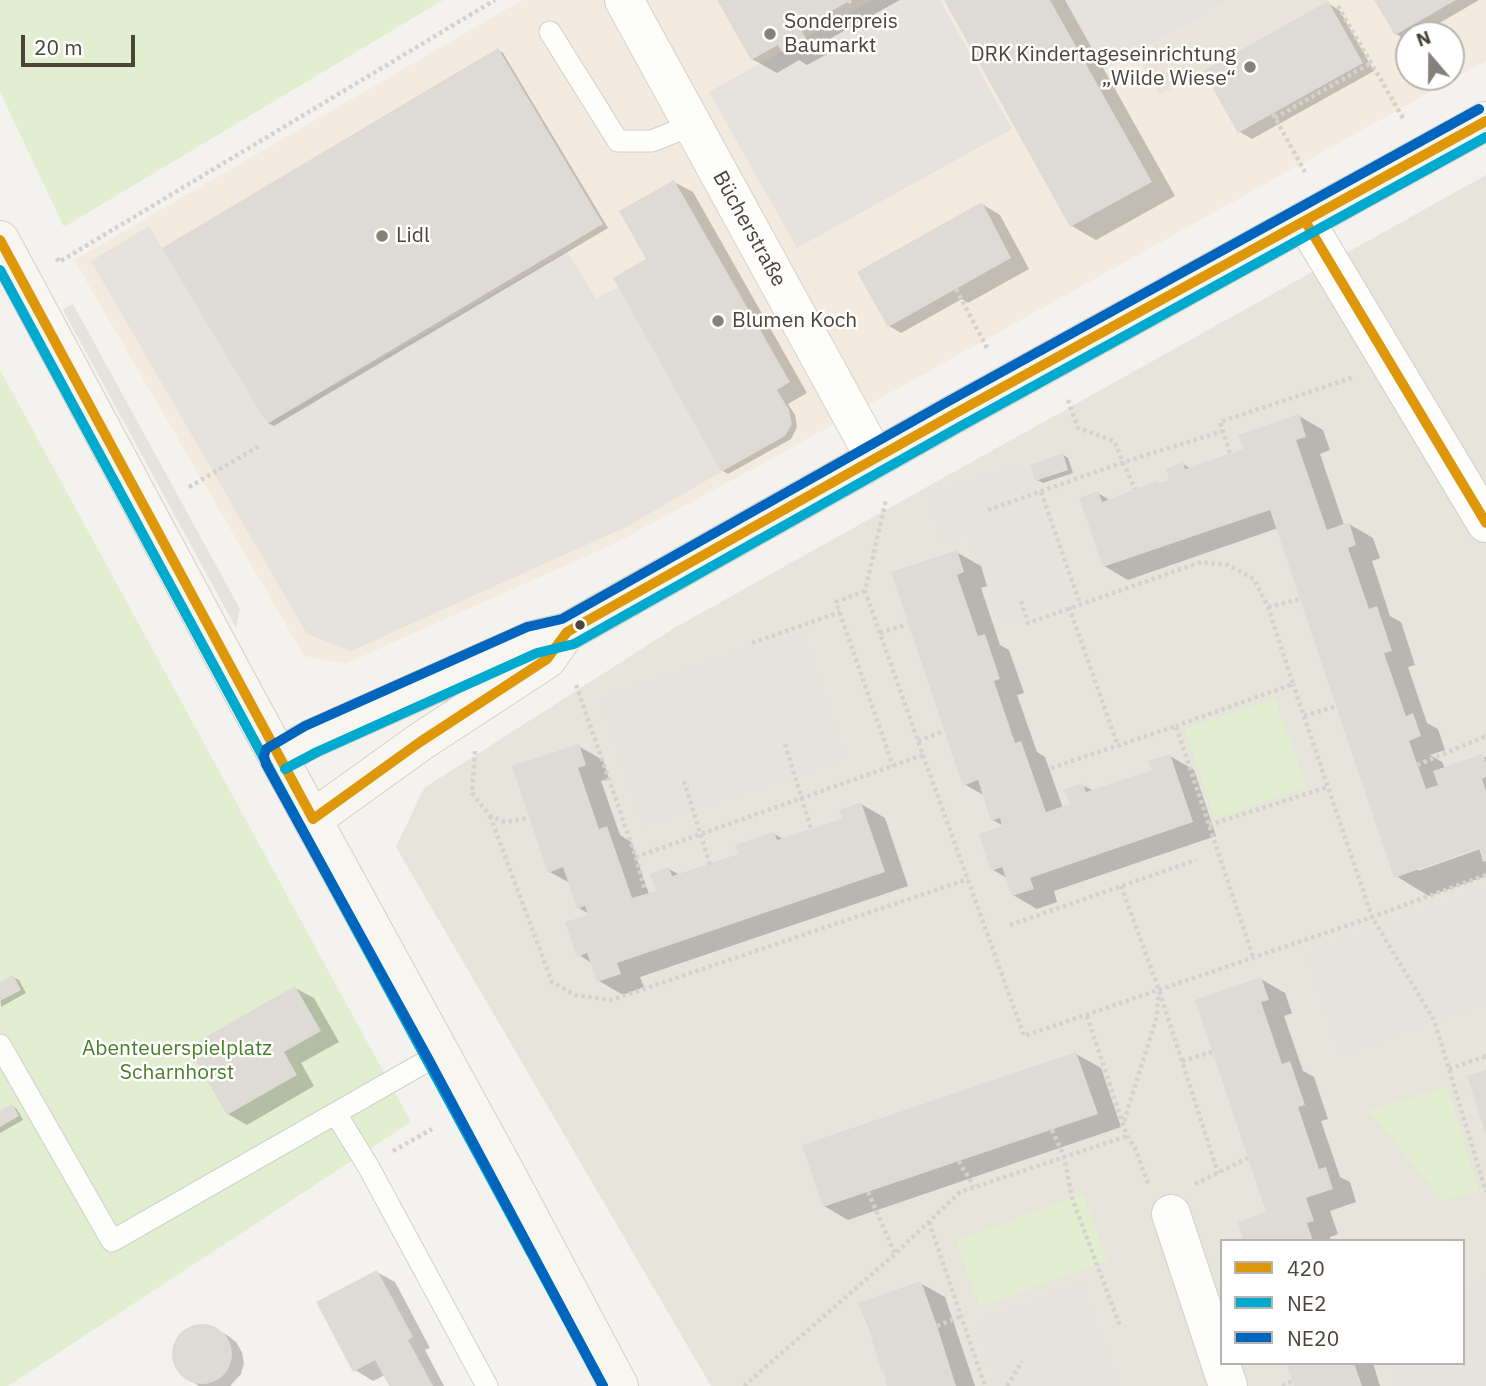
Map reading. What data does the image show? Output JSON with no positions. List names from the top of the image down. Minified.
{"streets":{"street":["Bücherstraße"]},"parks":["Abenteuerspielplatz Scharnhorst"],"places":["Sonderpreis Baumarkt","DRK Kindertageseinrichtung „Wilde Wiese“","Lidl","Blumen Koch"],"lines":["transit line NE20","transit line 420","transit line NE2"],"legend":["420","NE2","NE20"],"scale_bar":"20 m","north":"top"}
